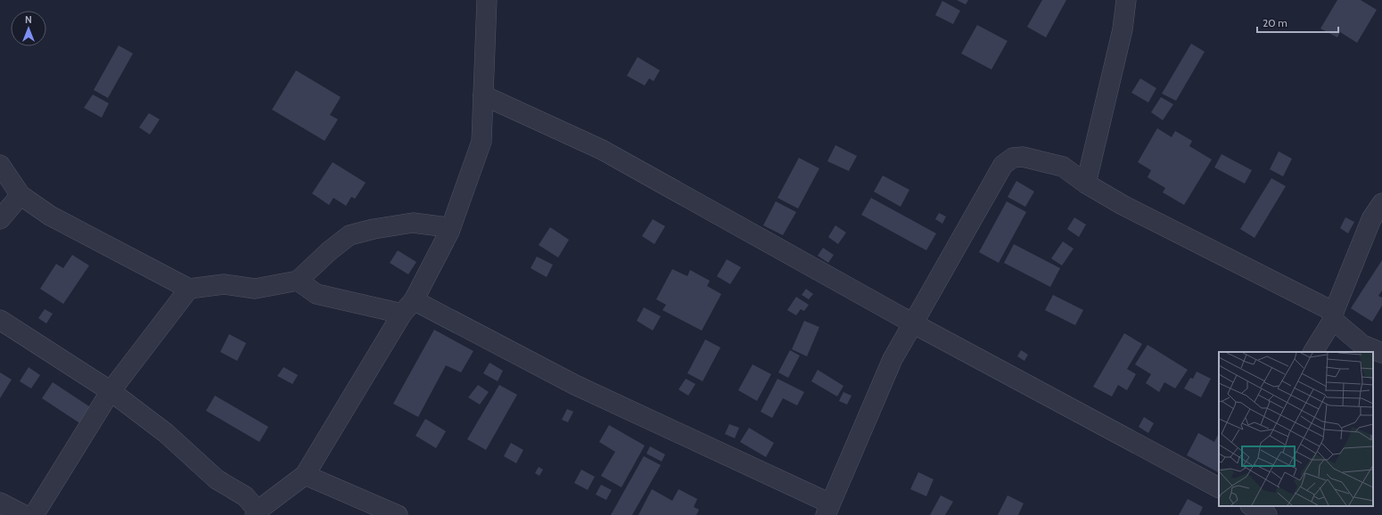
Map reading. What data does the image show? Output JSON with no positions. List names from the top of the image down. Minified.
{"scale_bar":"20 m","north":"top"}
